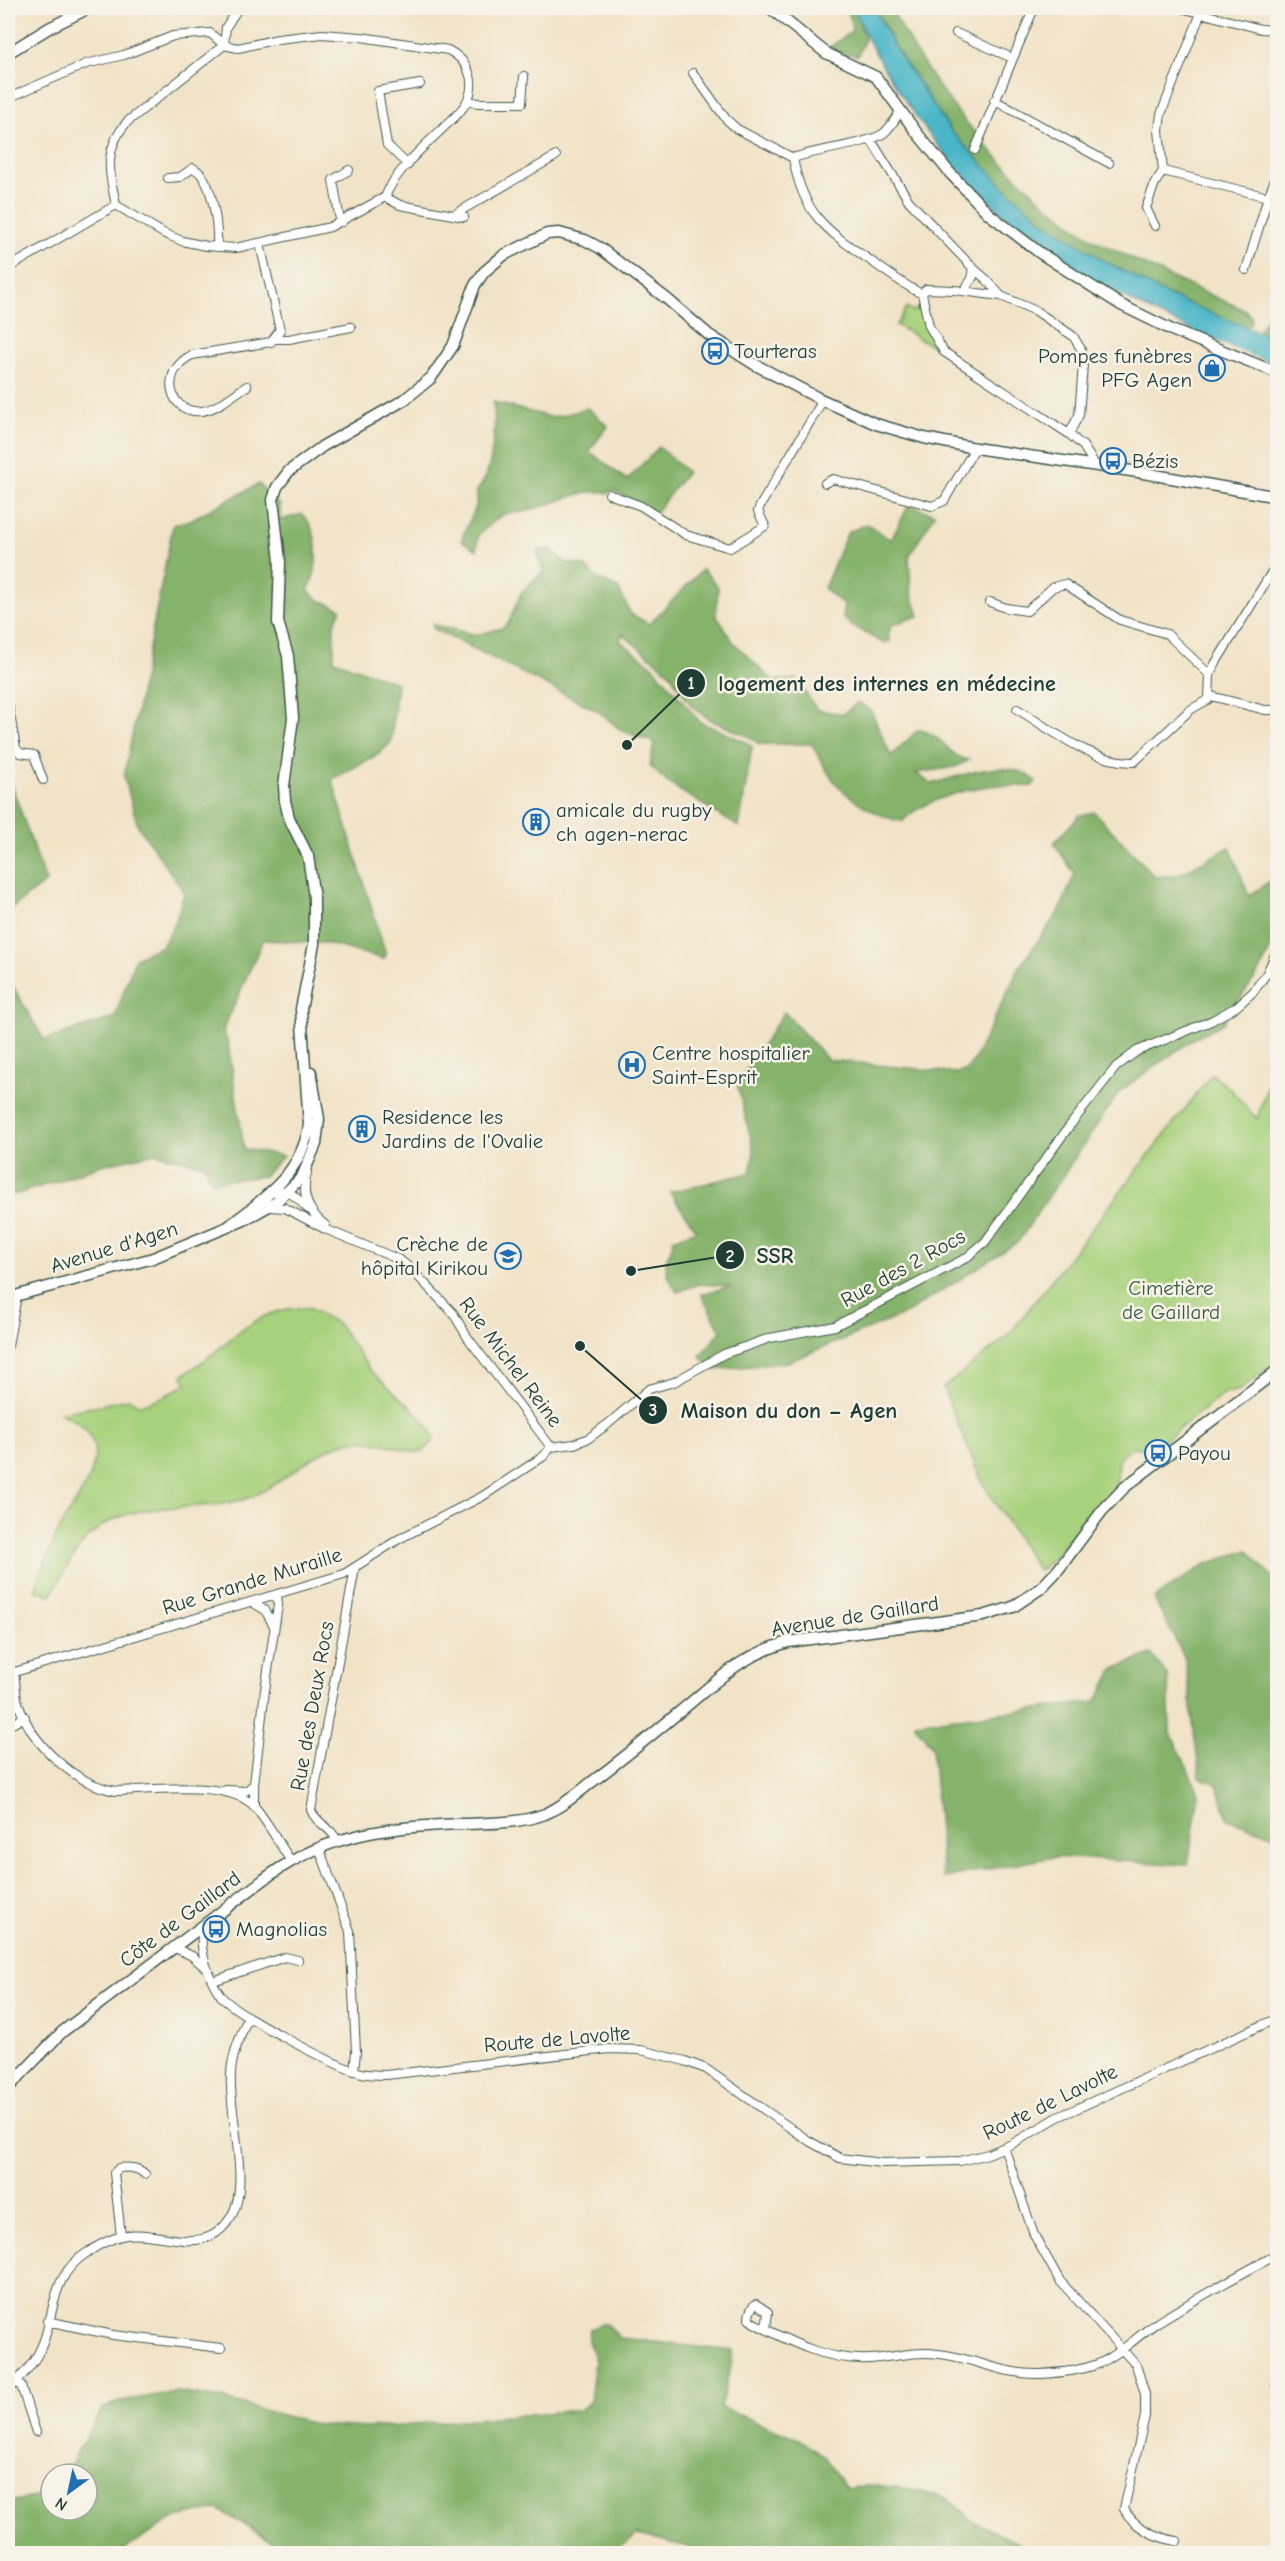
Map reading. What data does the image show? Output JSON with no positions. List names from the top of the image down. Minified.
{"streets":{"main road":["Avenue d'Agen","Avenue de Gaillard","Côte de Gaillard"],"street":["Rue des 2 Rocs","Rue Michel Reine","Rue Grande Muraille","Rue des Deux Rocs","Route de Lavolte"]},"crossings":[["Avenue d'Agen","Rue Michel Reine"],["Rue des 2 Rocs","Rue Michel Reine"],["Rue des 2 Rocs","Rue Grande Muraille"],["Rue Michel Reine","Rue Grande Muraille"],["Rue Grande Muraille","Rue des Deux Rocs"],["Avenue de Gaillard","Côte de Gaillard"],["Rue des Deux Rocs","Côte de Gaillard"]],"parks":["Cimetière de Gaillard"],"places":{"bus stop":["Tourteras","Bézis","Payou","Magnolias"],"shop":["Pompes funèbres PFG Agen"],"other":["logement des internes en médecine","SSR","Maison du don – Agen"],"building":["amicale du rugby ch agen-nerac","Residence les Jardins de l'Ovalie"],"hospital":["Centre hospitalier Saint-Esprit"],"school or university":["Crèche de hôpital Kirikou"]},"north":"bottom left"}
